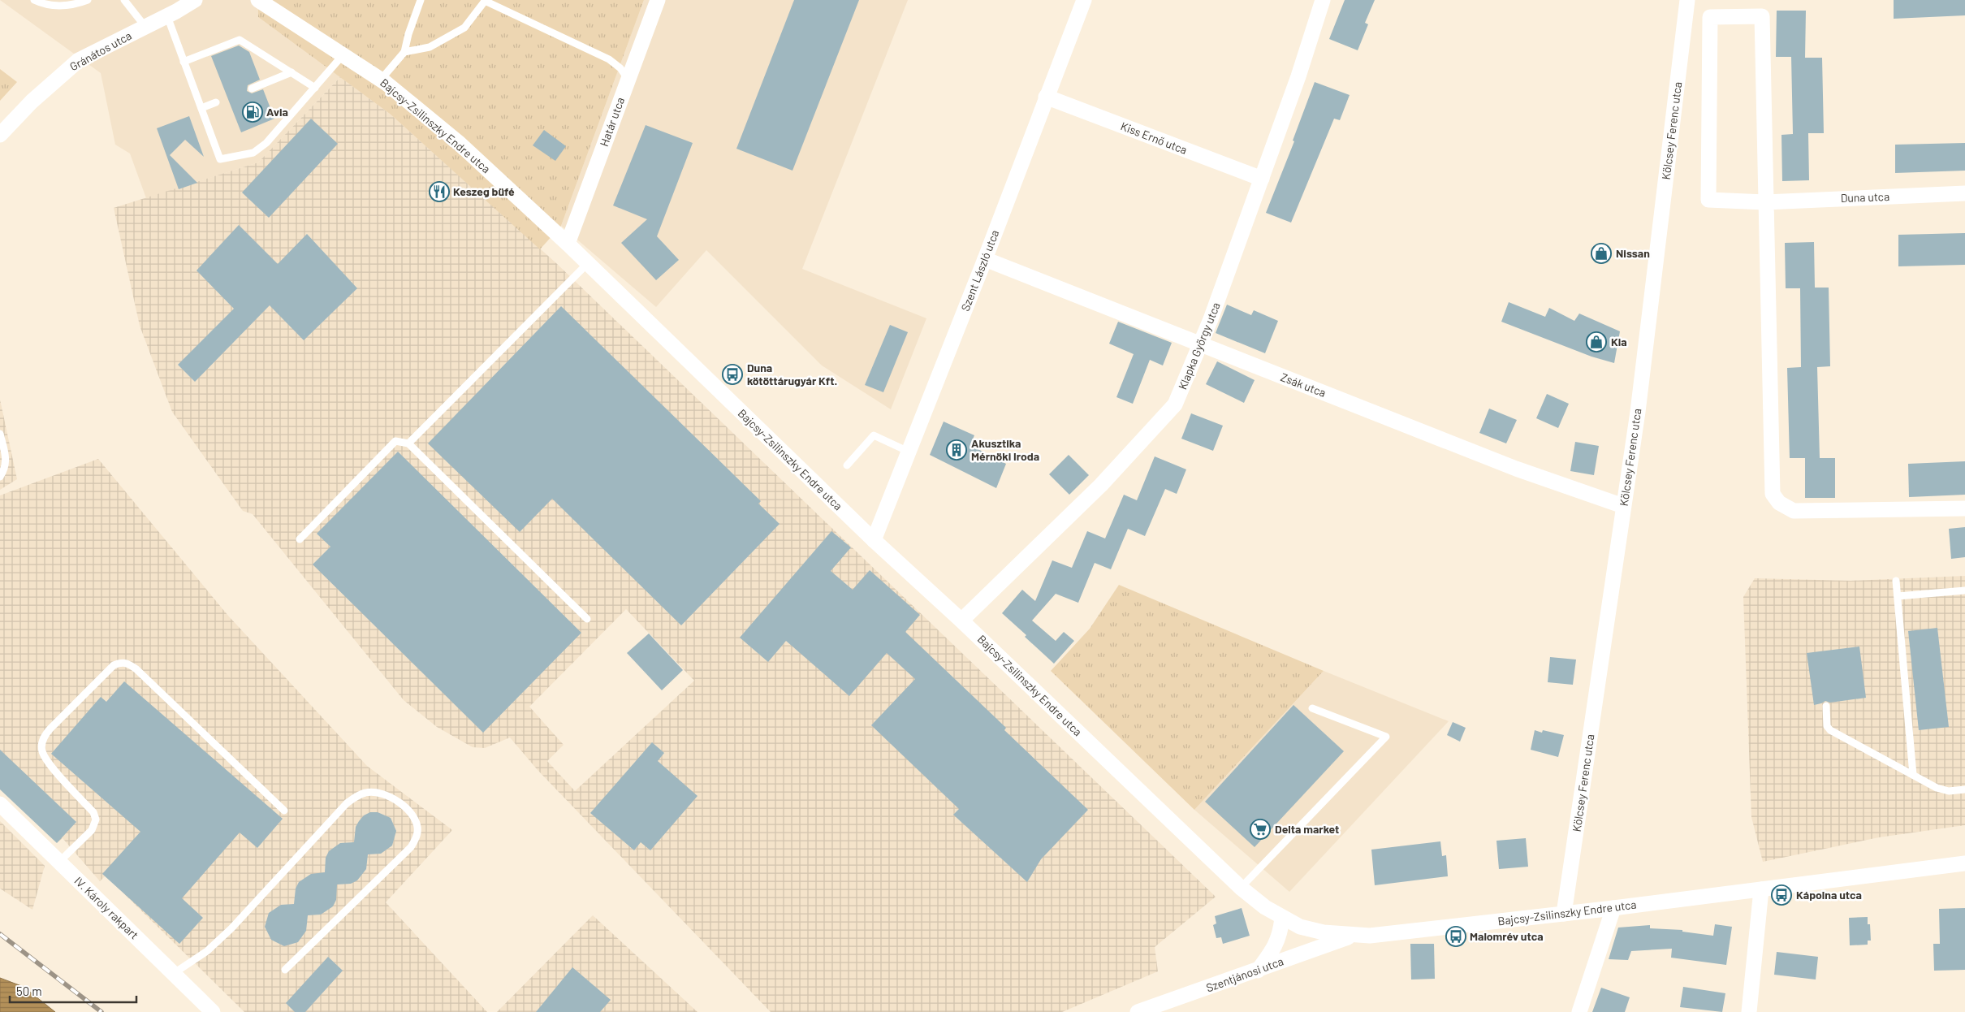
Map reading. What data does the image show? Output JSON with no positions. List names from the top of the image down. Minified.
{"streets":{"street":["Gránátos utca","Határ utca","Bajcsy-Zsilinszky Endre utca","Kölcsey Ferenc utca","Kiss Ernő utca","Duna utca","Szent László utca","Klapka György utca","Zsák utca","IV. Károly rakpart","Szentjánosi utca"]},"crossings":[["Határ utca","Bajcsy-Zsilinszky Endre utca"],["Bajcsy-Zsilinszky Endre utca","Kölcsey Ferenc utca"],["Bajcsy-Zsilinszky Endre utca","Szent László utca"],["Bajcsy-Zsilinszky Endre utca","Klapka György utca"],["Bajcsy-Zsilinszky Endre utca","Szentjánosi utca"],["Kölcsey Ferenc utca","Zsák utca"],["Kiss Ernő utca","Szent László utca"],["Kiss Ernő utca","Klapka György utca"],["Szent László utca","Zsák utca"],["Klapka György utca","Zsák utca"]],"places":{"fuel station":["Avia"],"restaurant":["Keszeg büfé"],"shop":["Nissan","Kia"],"bus stop":["Duna kötöttárugyár Kft.","Kápolna utca","Malomrév utca"],"building":["Akusztika Mérnöki Iroda"],"supermarket":["Delta market"]},"scale_bar":"50 m"}
